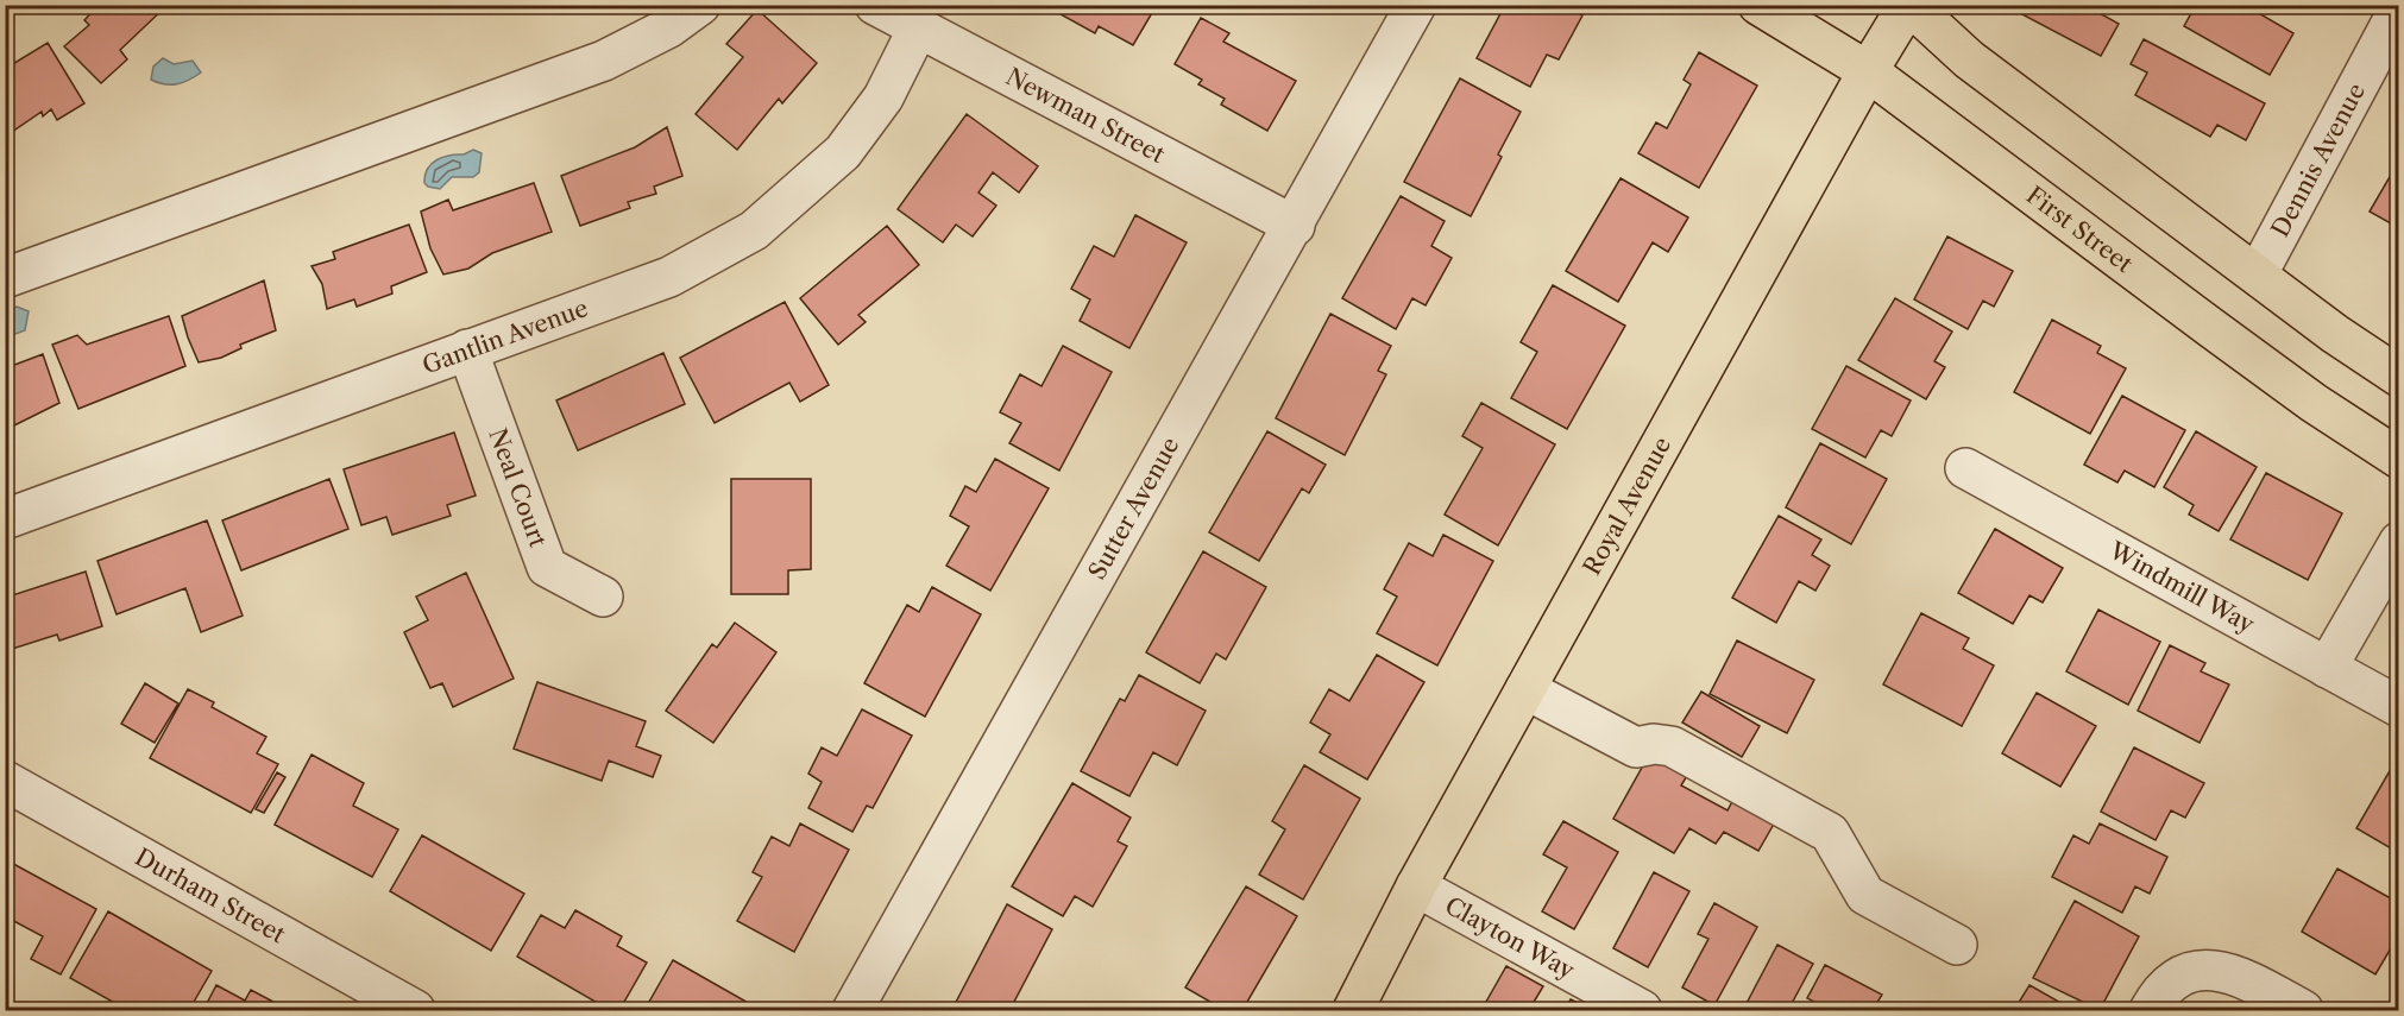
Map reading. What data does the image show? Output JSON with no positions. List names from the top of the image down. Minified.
{"streets":{"main road":["First Street","Royal Avenue"],"street":["Newman Street","Dennis Avenue","Gantlin Avenue","Neal Court","Sutter Avenue","Windmill Way","Durham Street","Clayton Way"]},"crossings":[["Newman Street","Gantlin Avenue"],["Newman Street","Sutter Avenue"],["First Street","Royal Avenue"],["Gantlin Avenue","Neal Court"],["Royal Avenue","Clayton Way"]]}
